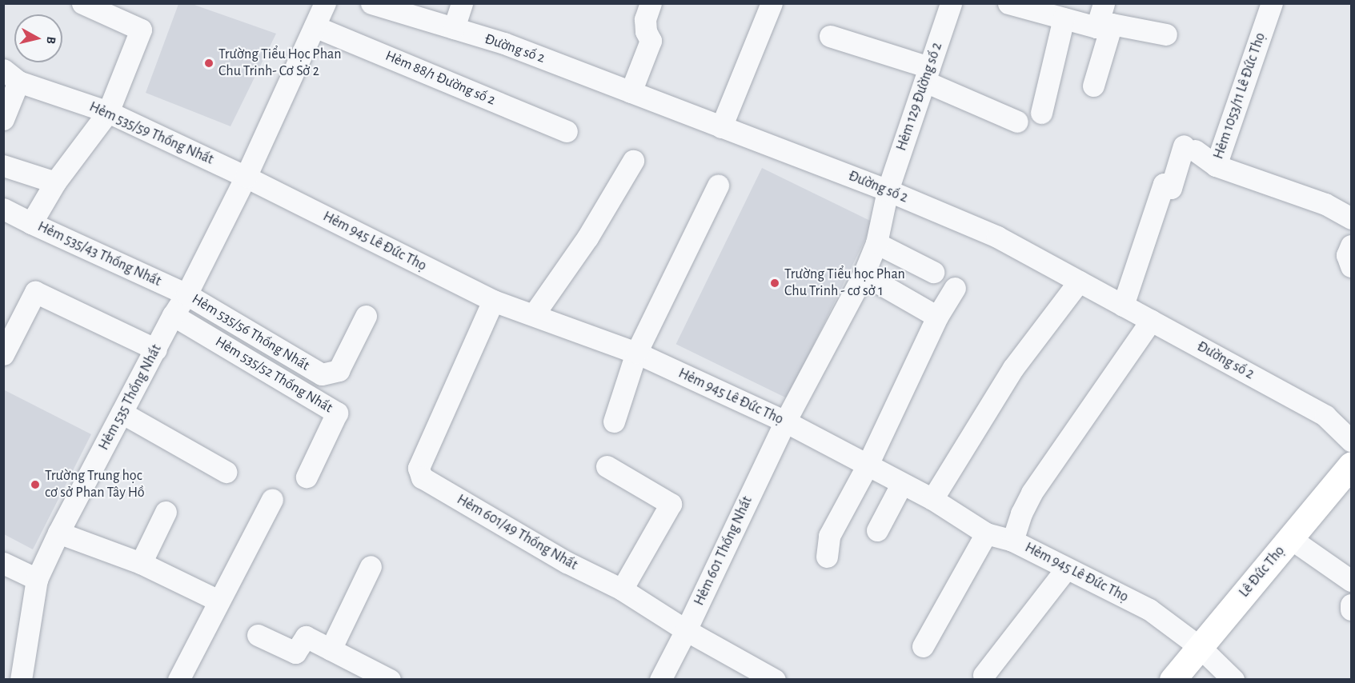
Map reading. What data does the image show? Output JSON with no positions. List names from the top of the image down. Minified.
{"streets":{"main road":["Lê Đức Thọ"],"street":["Đường số 2","Hẻm 88/1 Đường số 2","Hẻm 1053/11 Lê Đức Thọ","Hẻm 129 Đường số 2","Hẻm 535/59 Thống Nhất","Hẻm 945 Lê Đức Thọ","Hẻm 535/43 Thống Nhất","Hẻm 535/56 Thống Nhất","Hẻm 535/52 Thống Nhất","Hẻm 535 Thống Nhất","Hẻm 601/49 Thống Nhất","Hẻm 601 Thống Nhất"]},"crossings":[["Đường số 2","Hẻm 1053/11 Lê Đức Thọ"],["Đường số 2","Hẻm 129 Đường số 2"],["Hẻm 88/1 Đường số 2","Hẻm 535 Thống Nhất"],["Hẻm 129 Đường số 2","Hẻm 601 Thống Nhất"],["Hẻm 535/59 Thống Nhất","Hẻm 945 Lê Đức Thọ"],["Hẻm 535/59 Thống Nhất","Hẻm 535/43 Thống Nhất"],["Hẻm 535/59 Thống Nhất","Hẻm 535 Thống Nhất"],["Hẻm 945 Lê Đức Thọ","Hẻm 535 Thống Nhất"],["Hẻm 945 Lê Đức Thọ","Hẻm 601/49 Thống Nhất"],["Hẻm 945 Lê Đức Thọ","Hẻm 601 Thống Nhất"],["Hẻm 945 Lê Đức Thọ","Lê Đức Thọ"],["Hẻm 535/43 Thống Nhất","Hẻm 535/56 Thống Nhất"],["Hẻm 535/43 Thống Nhất","Hẻm 535 Thống Nhất"],["Hẻm 535/56 Thống Nhất","Hẻm 535 Thống Nhất"],["Hẻm 535/52 Thống Nhất","Hẻm 535 Thống Nhất"],["Hẻm 601/49 Thống Nhất","Hẻm 601 Thống Nhất"]],"places":["Trường Tiểu Học Phan Chu Trinh- Cơ Sở 2","Trường Tiểu học Phan Chu Trinh - cơ sở 1","Trường Trung học cơ sở Phan Tây Hồ"],"north":"right"}
